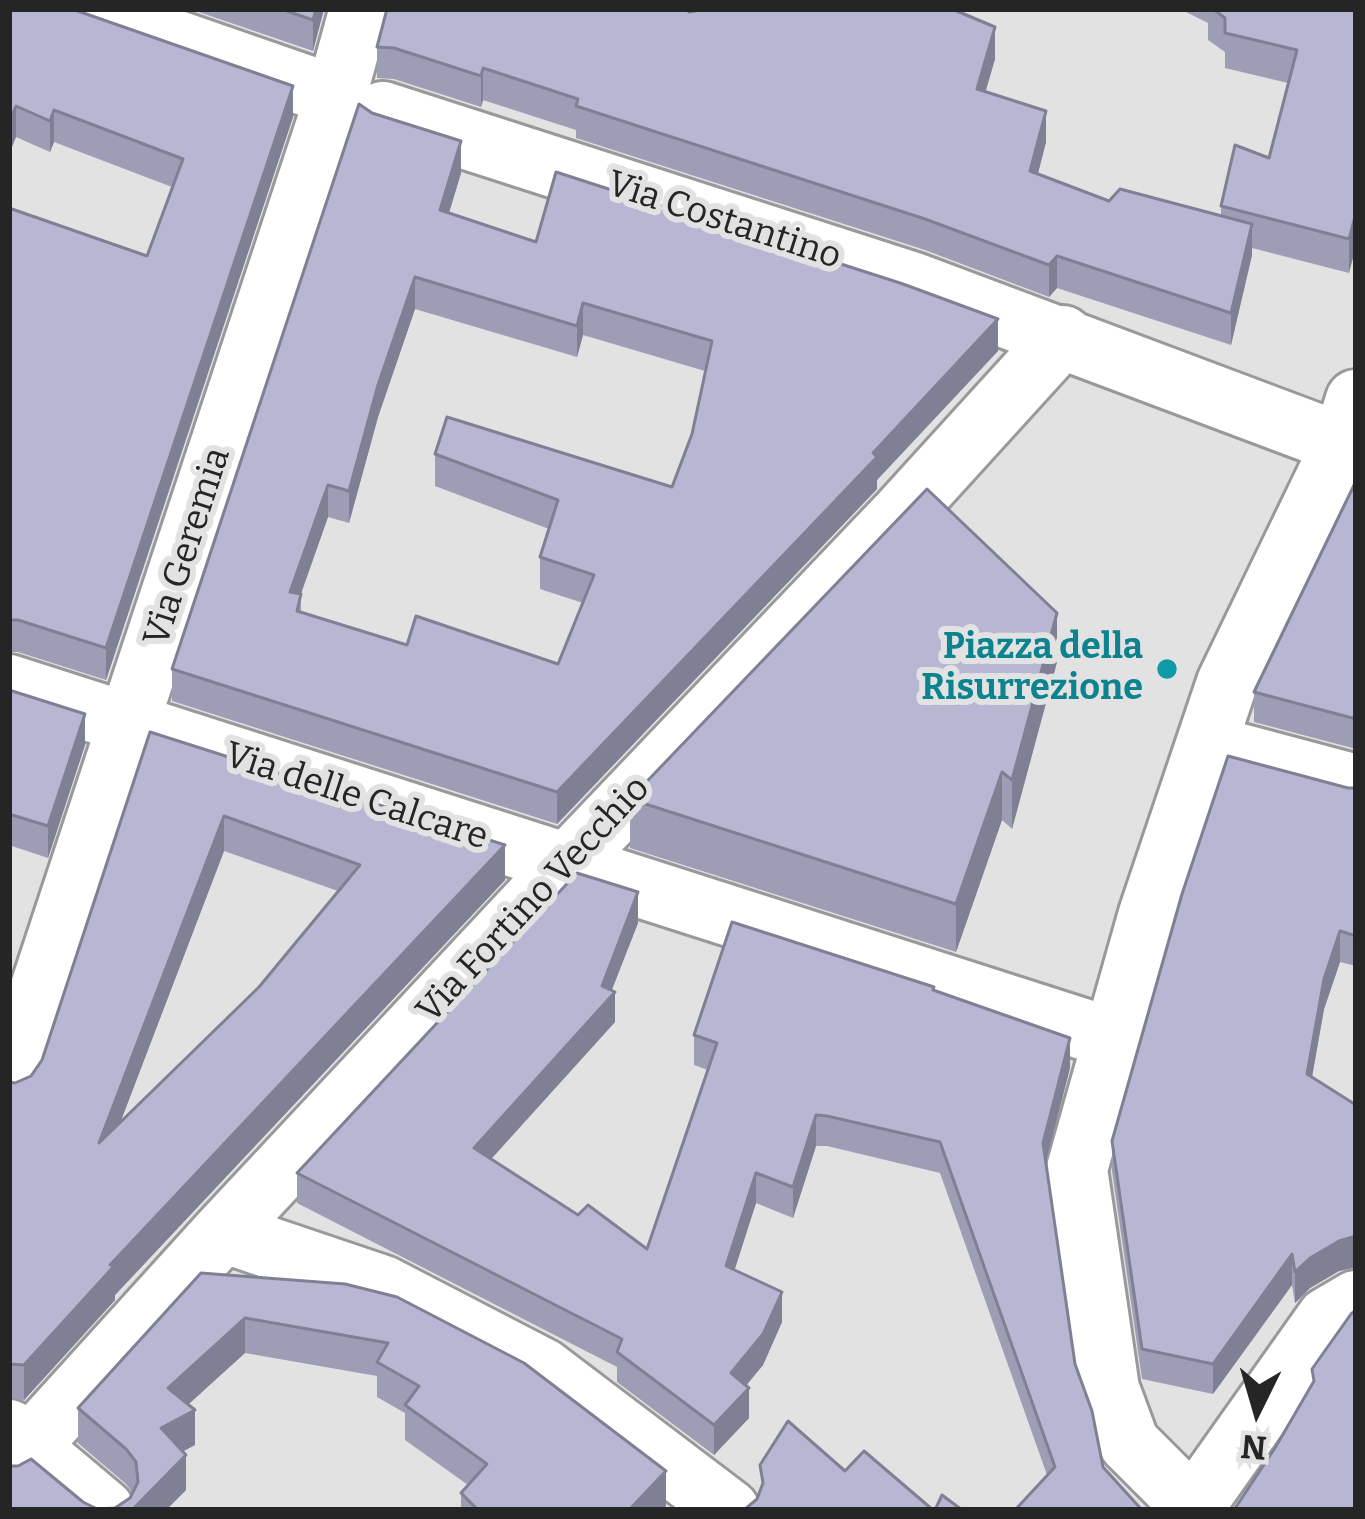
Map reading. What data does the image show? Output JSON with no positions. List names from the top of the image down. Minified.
{"streets":{"street":["Via Costantino","Via Geremia","Via delle Calcare","Via Fortino Vecchio"]},"crossings":[["Via Costantino","Via Geremia"],["Via Costantino","Via Fortino Vecchio"],["Via Geremia","Via delle Calcare"],["Via delle Calcare","Via Fortino Vecchio"]],"places":["Piazza della Risurrezione"],"north":"bottom"}
